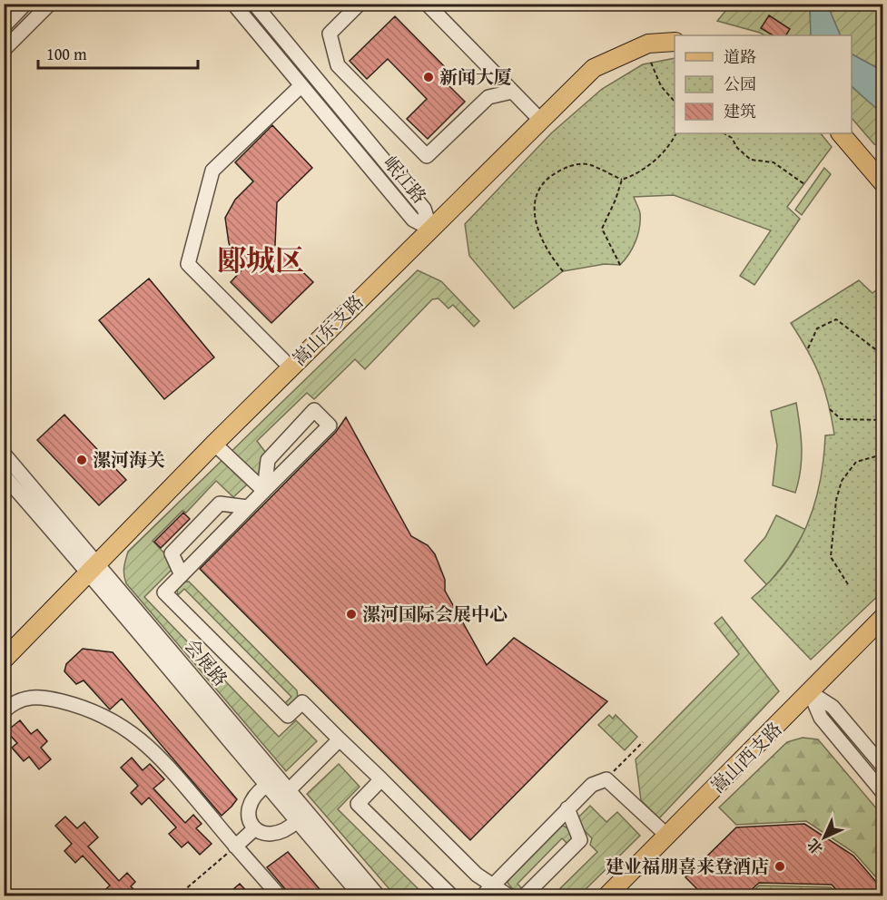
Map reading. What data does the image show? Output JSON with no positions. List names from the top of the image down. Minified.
{"streets":{"main road":["嵩山东支路","嵩山西支路"],"street":["岷江路","会展路"]},"crossings":[["岷江路","嵩山东支路"],["嵩山东支路","会展路"]],"districts":["郾城区"],"places":["新闻大厦","漯河海关","漯河国际会展中心","建业福朋喜来登酒店"],"legend":["道路","公园","建筑"],"scale_bar":"100 m","north":"bottom left"}
